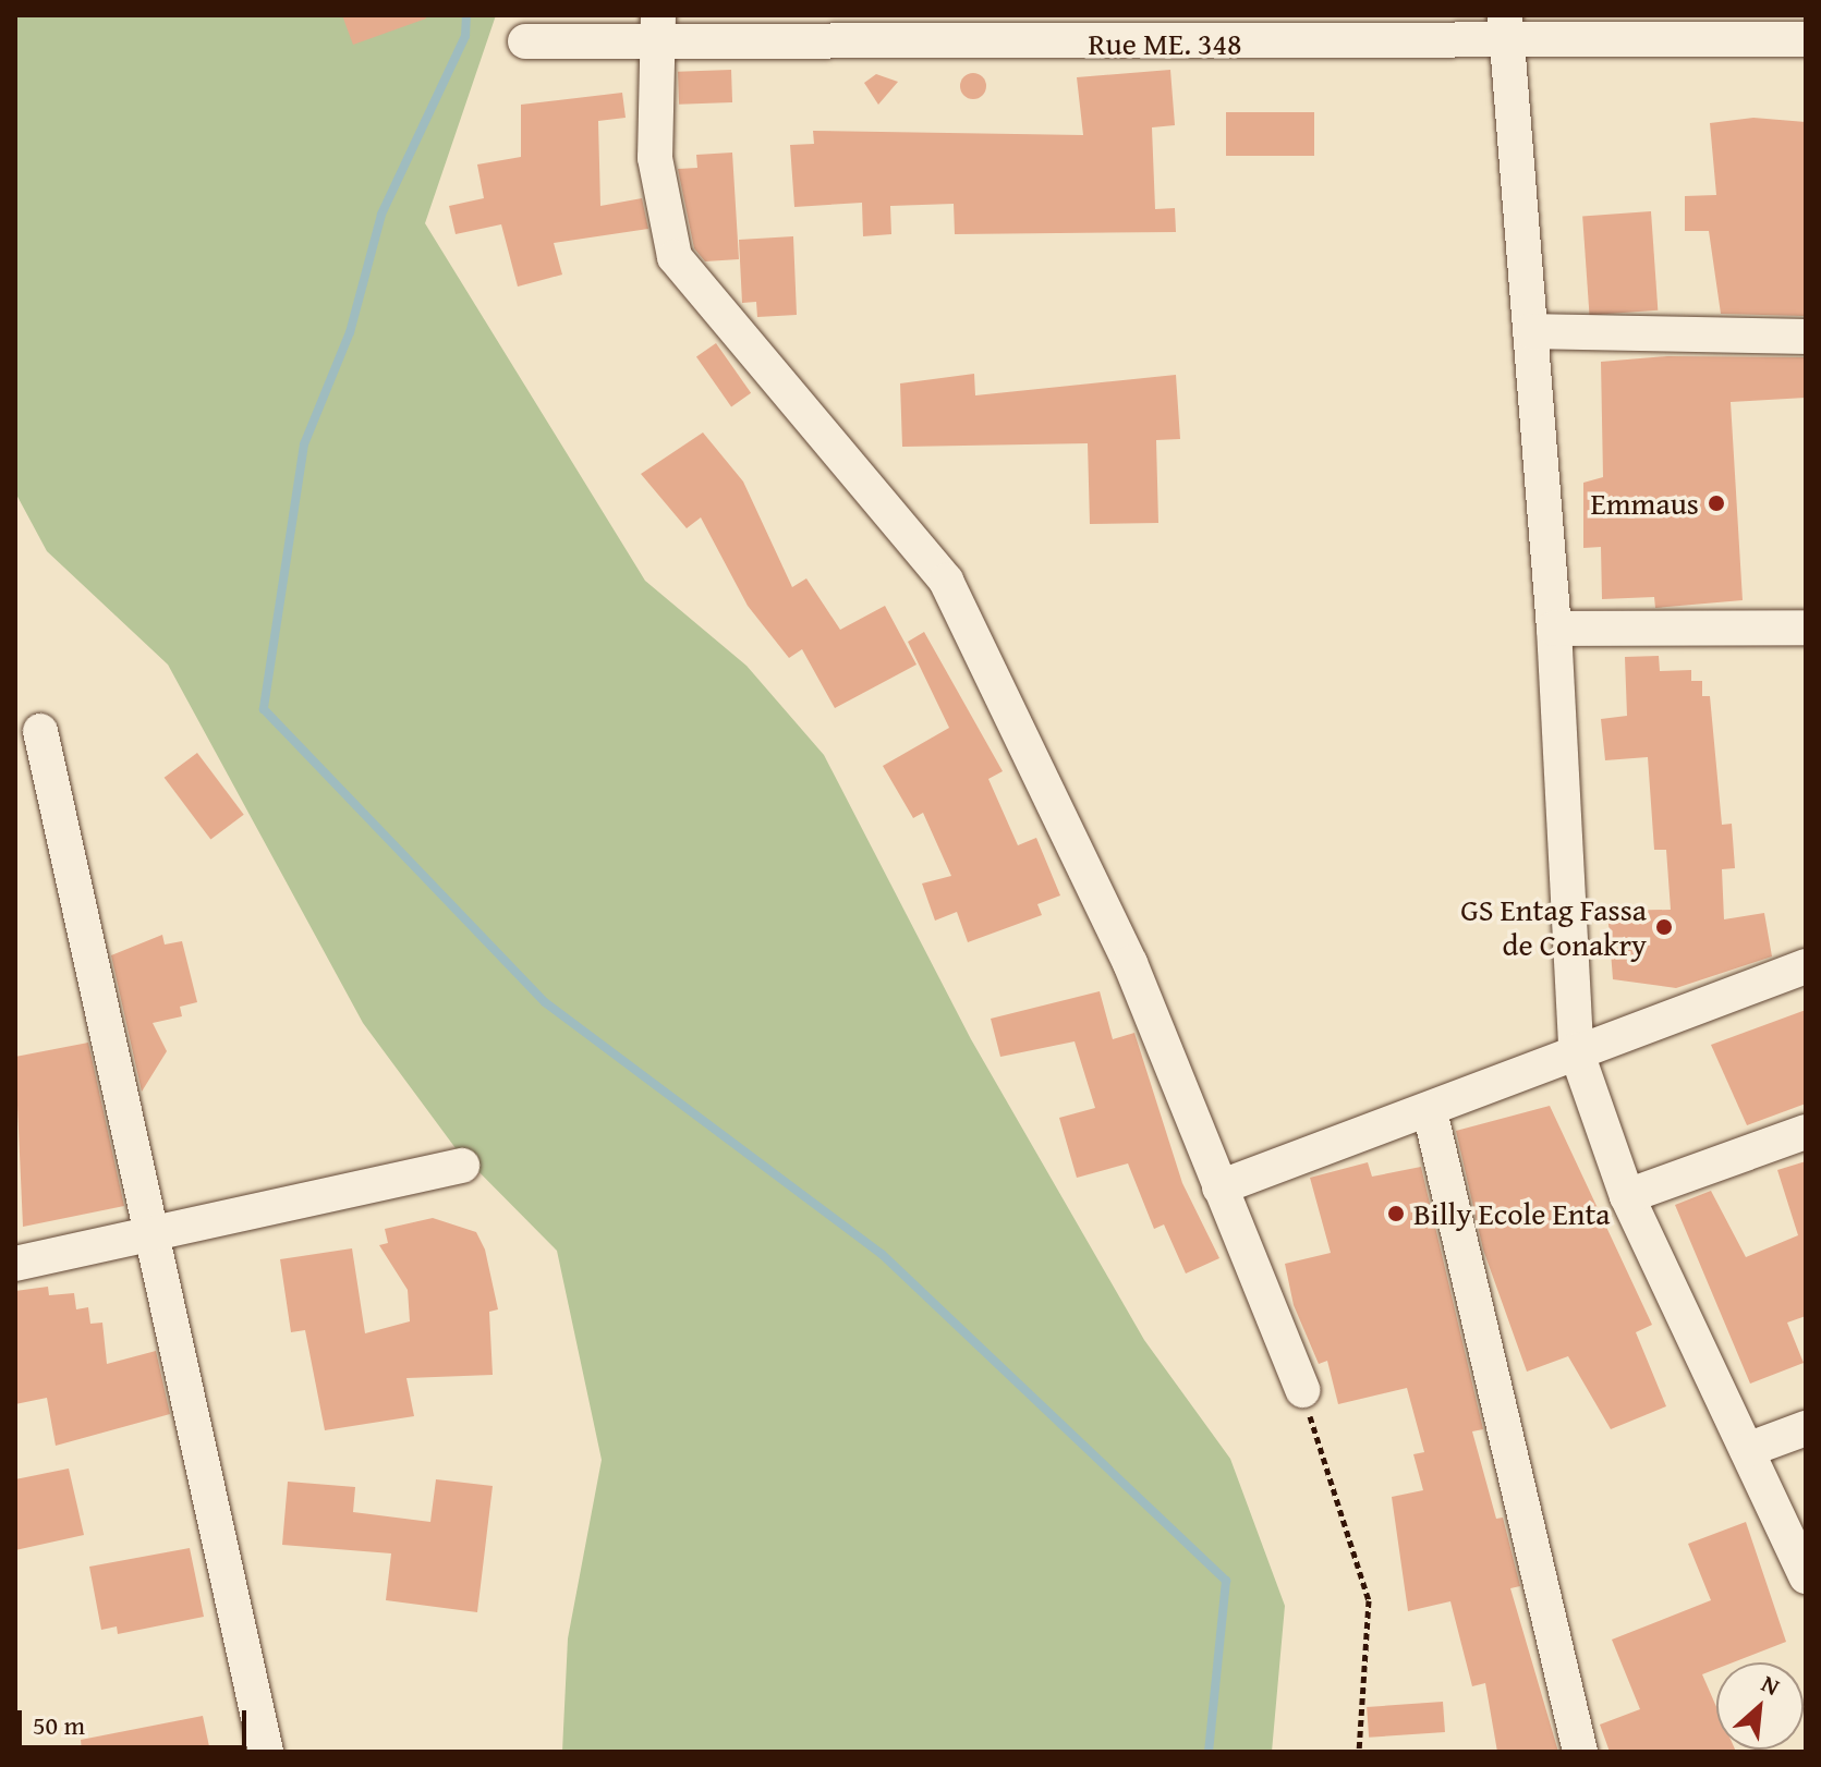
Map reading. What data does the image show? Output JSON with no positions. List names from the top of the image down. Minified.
{"streets":{"street":["Rue ME. 348"]},"places":["Emmaus","GS Entag Fassa de Conakry","Billy Ecole Enta"],"scale_bar":"50 m","north":"top right"}
